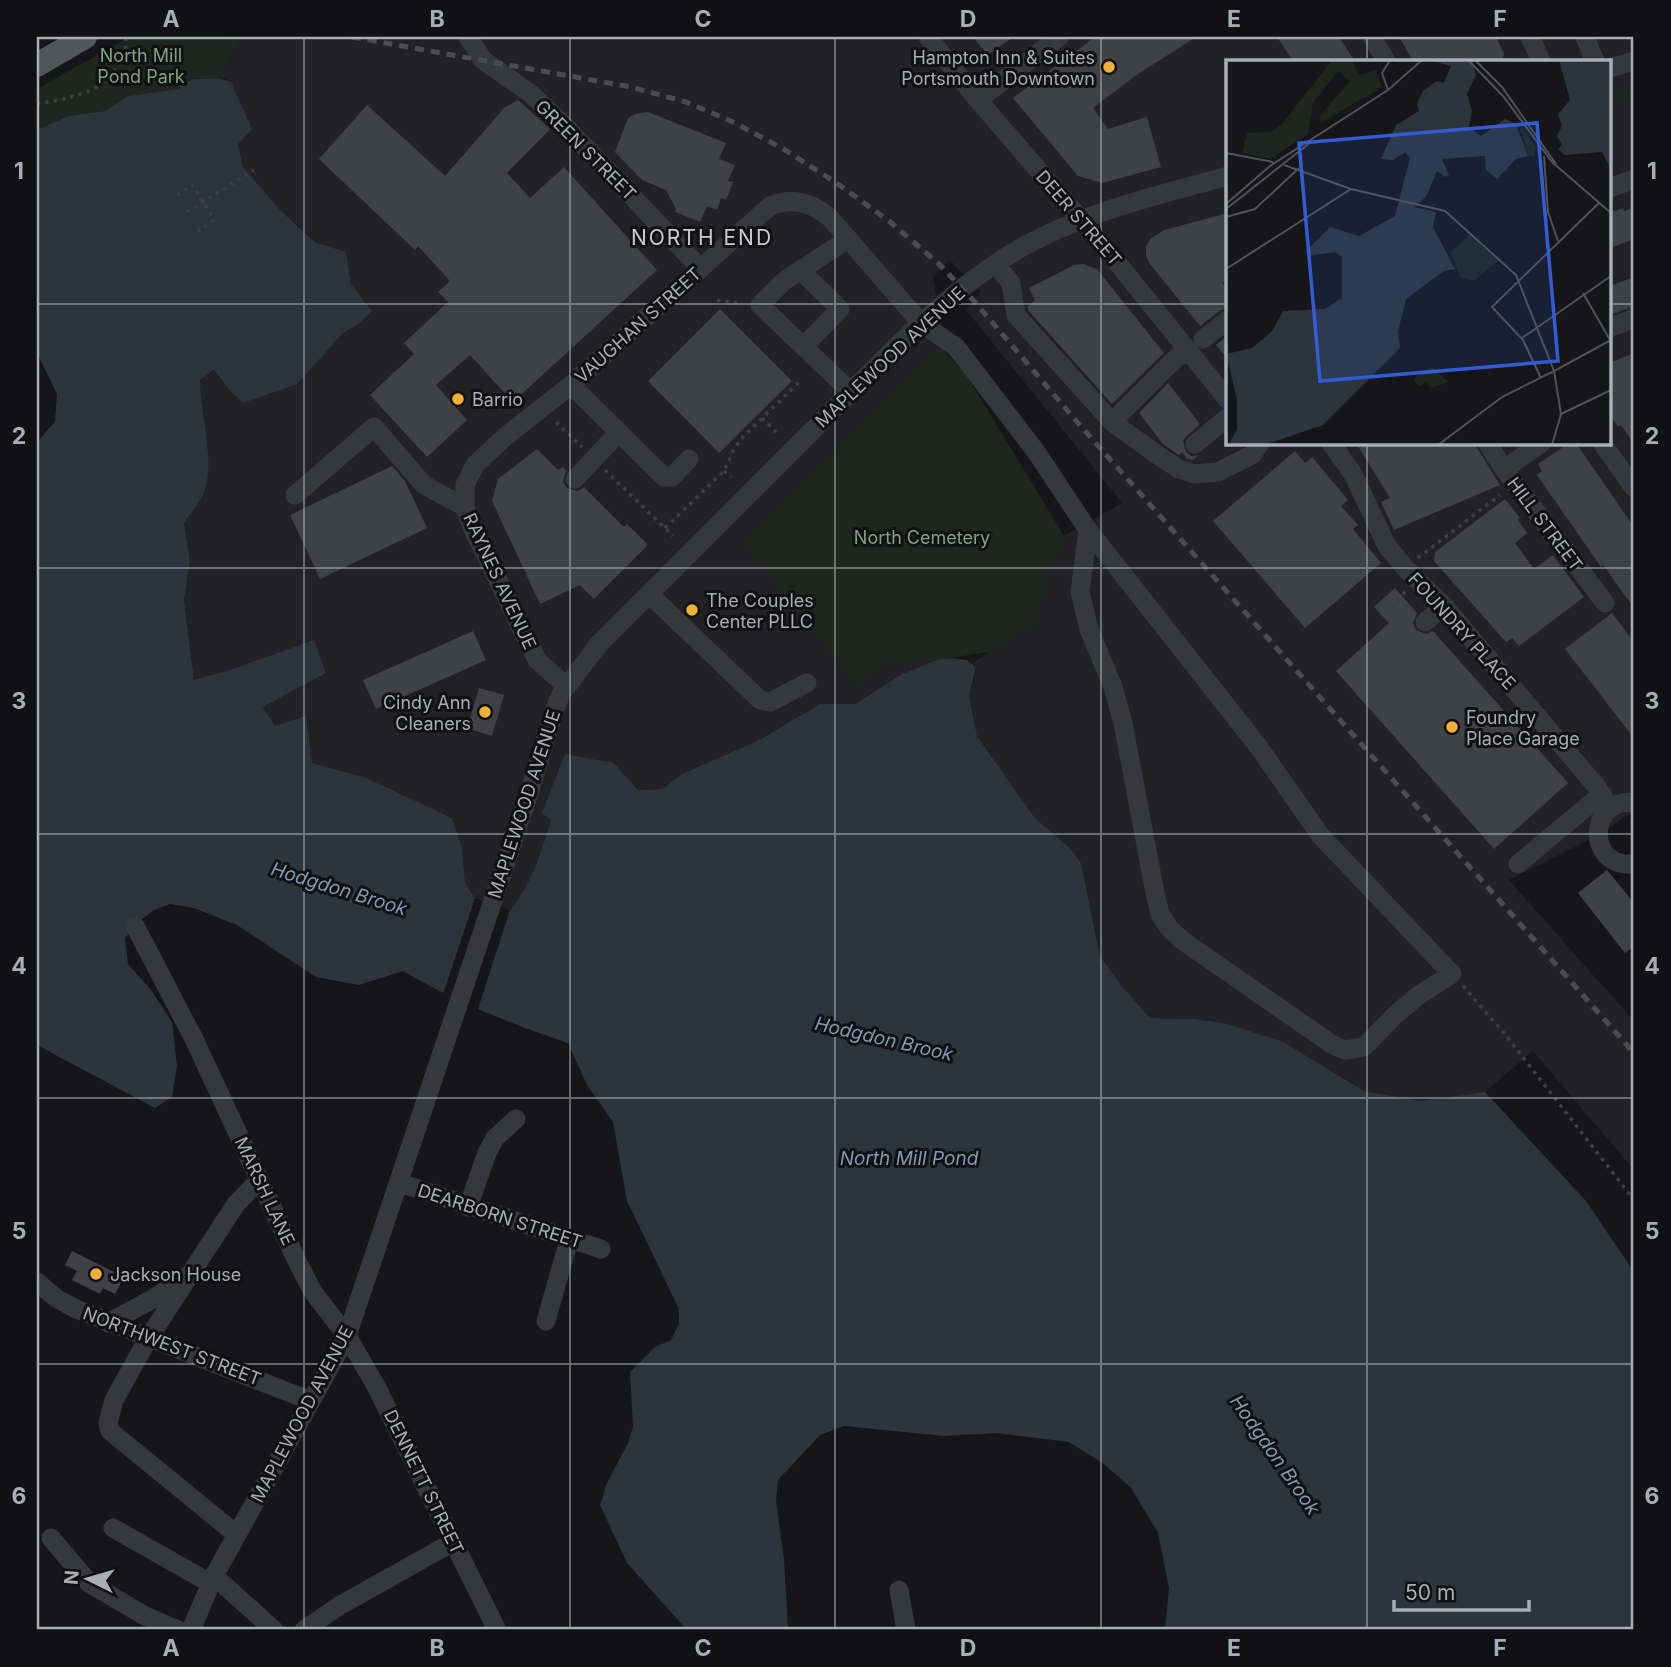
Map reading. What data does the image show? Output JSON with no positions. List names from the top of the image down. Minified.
{"streets":{"street":["GREEN STREET","DEER STREET","VAUGHAN STREET","MAPLEWOOD AVENUE","HILL STREET","RAYNES AVENUE","FOUNDRY PLACE","MARSH LANE","DEARBORN STREET","NORTHWEST STREET","DENNETT STREET"]},"crossings":[["GREEN STREET","VAUGHAN STREET"],["DEER STREET","MAPLEWOOD AVENUE"],["VAUGHAN STREET","MAPLEWOOD AVENUE"],["VAUGHAN STREET","RAYNES AVENUE"],["MAPLEWOOD AVENUE","RAYNES AVENUE"],["MAPLEWOOD AVENUE","MARSH LANE"],["MAPLEWOOD AVENUE","DEARBORN STREET"],["MAPLEWOOD AVENUE","NORTHWEST STREET"],["MAPLEWOOD AVENUE","DENNETT STREET"],["MARSH LANE","DENNETT STREET"]],"districts":["NORTH END"],"water":["Hodgdon Brook","North Mill Pond"],"parks":["North Mill Pond Park","North Cemetery"],"places":["Hampton Inn & Suites Portsmouth Downtown","Barrio","The Couples Center PLLC","Cindy Ann Cleaners","Foundry Place Garage","Jackson House"],"scale_bar":"50 m","north":"left","grid":{"columns":["A","B","C","D","E","F"],"rows":["1","2","3","4","5","6"]}}
